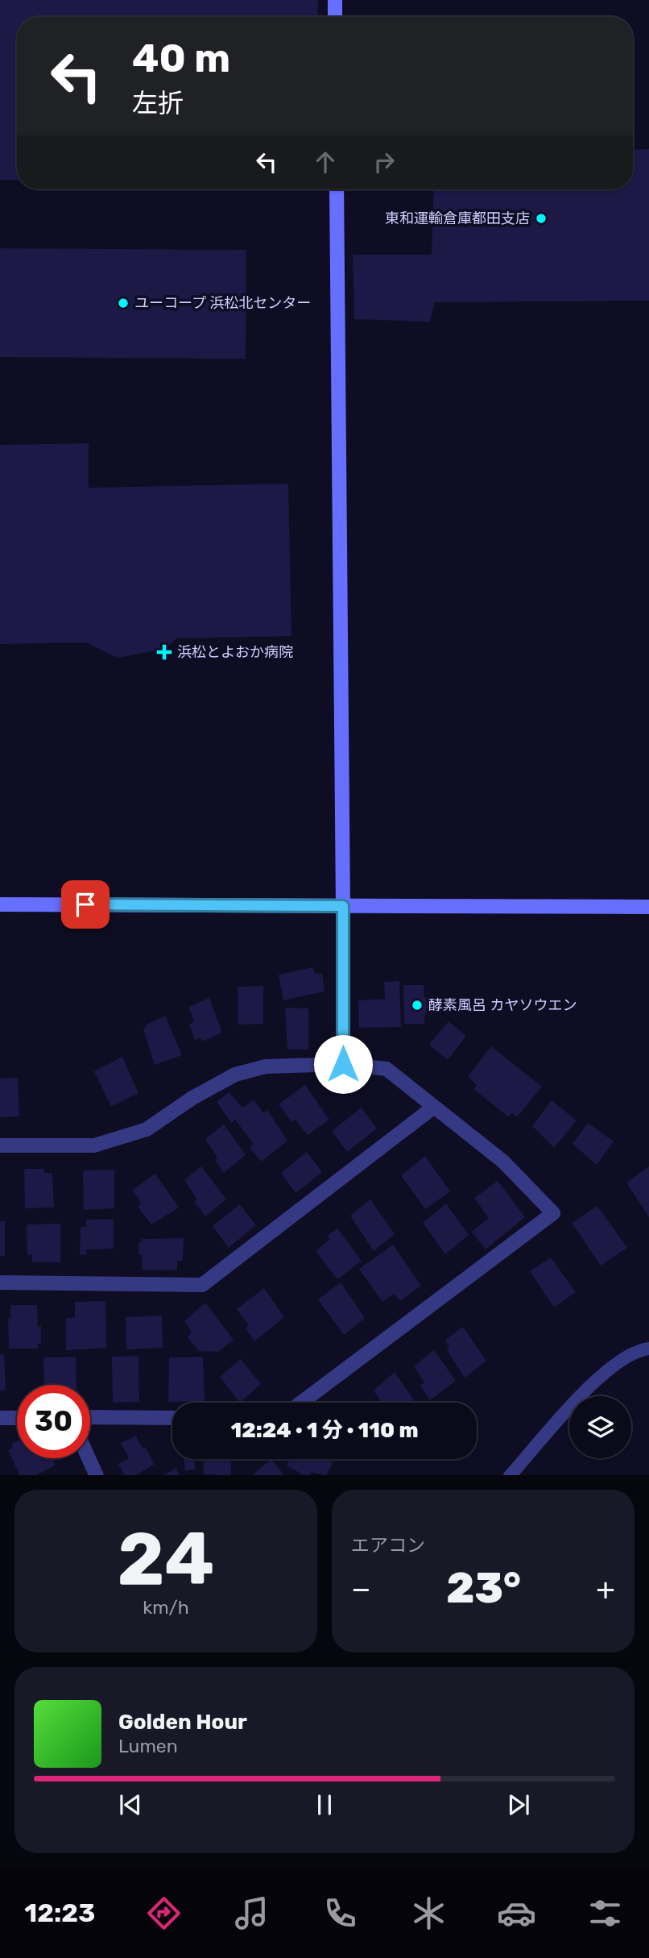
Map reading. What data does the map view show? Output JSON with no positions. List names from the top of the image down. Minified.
{"places":{"other":["東和運輸倉庫都田支店","ユーコープ 浜松北センター","酵素風呂 カヤソウエン"],"health":["浜松とよおか病院"]},"page":{"turn":["40 m","左折"],"limit":"30","trip":"12:24 · 1 分 · 110 m","tile":[["24","km/h"],"エアコン"],"heat":["−","23°","+"],"song":["Golden Hour","Lumen"],"tabs":"12:23"}}
